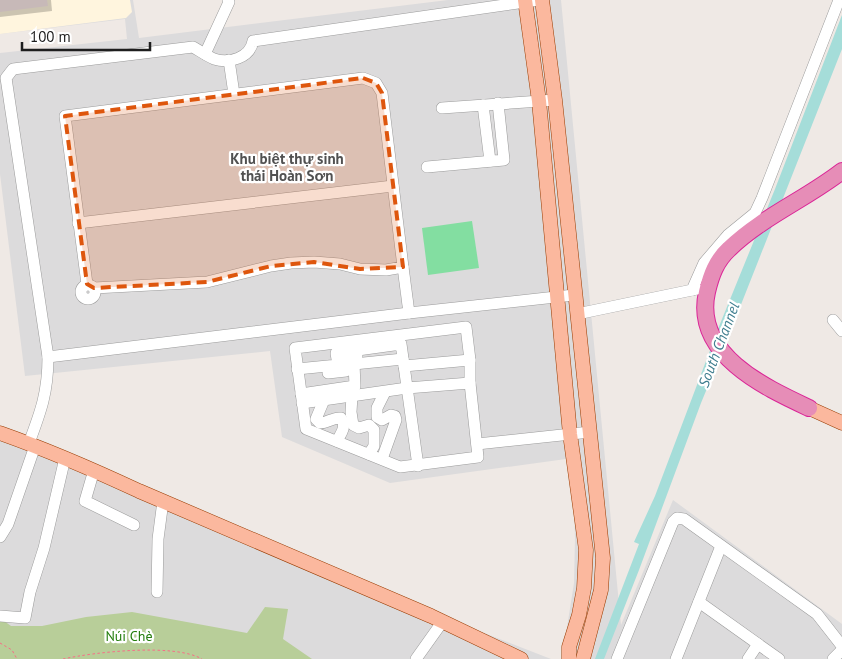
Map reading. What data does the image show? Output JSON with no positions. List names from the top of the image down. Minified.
{"districts":["Khu biệt thự sinh thái Hoàn Sơn"],"water":["South Channel"],"parks":["Núi Chè"],"scale_bar":"100 m"}
